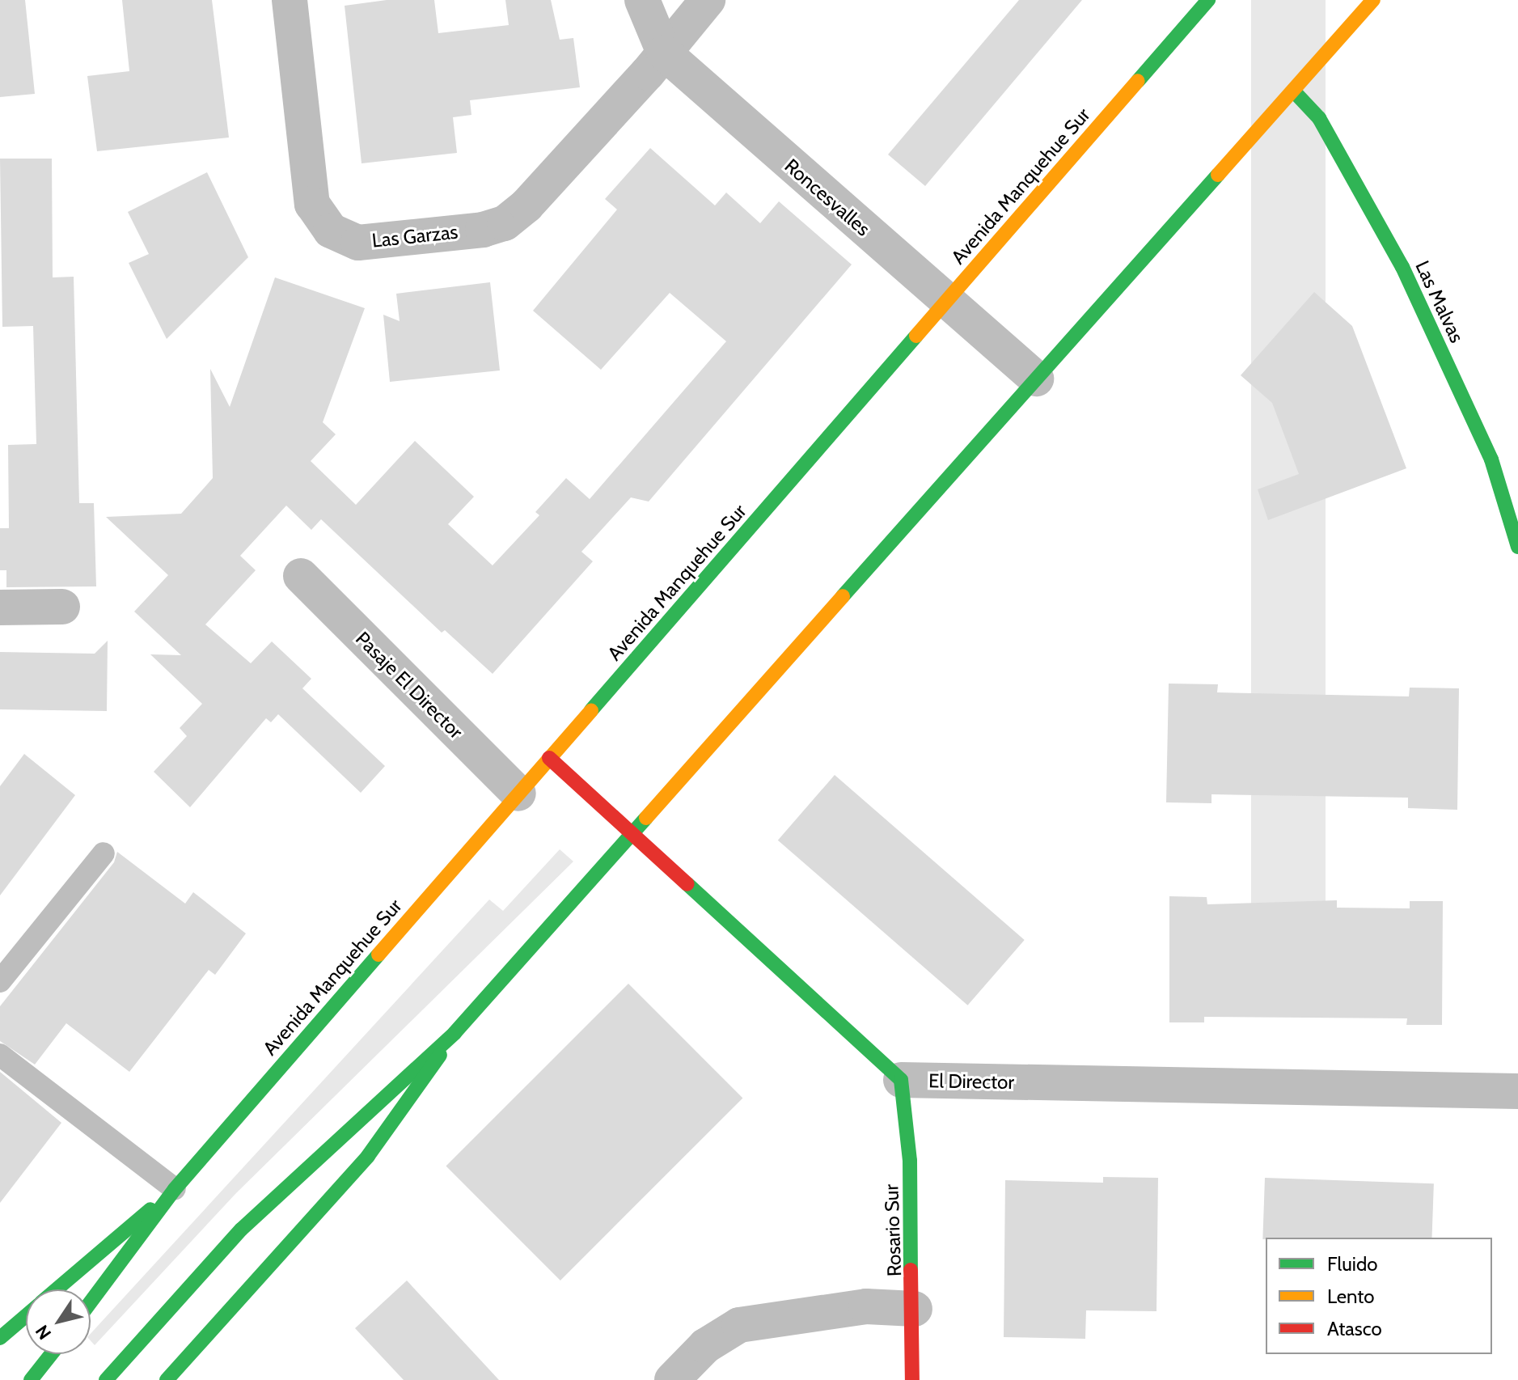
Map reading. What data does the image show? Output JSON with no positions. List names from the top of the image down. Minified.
{"streets":{"main road":["Avenida Manquehue Sur","Las Malvas","El Director","Rosario Sur"],"street":["Roncesvalles","Las Garzas","Pasaje El Director"]},"crossings":[["Avenida Manquehue Sur","Roncesvalles"],["Avenida Manquehue Sur","Pasaje El Director"],["Avenida Manquehue Sur","El Director"],["Roncesvalles","Las Garzas"],["El Director","Rosario Sur"]],"legend":["Fluido","Lento","Atasco"],"north":"bottom left"}
